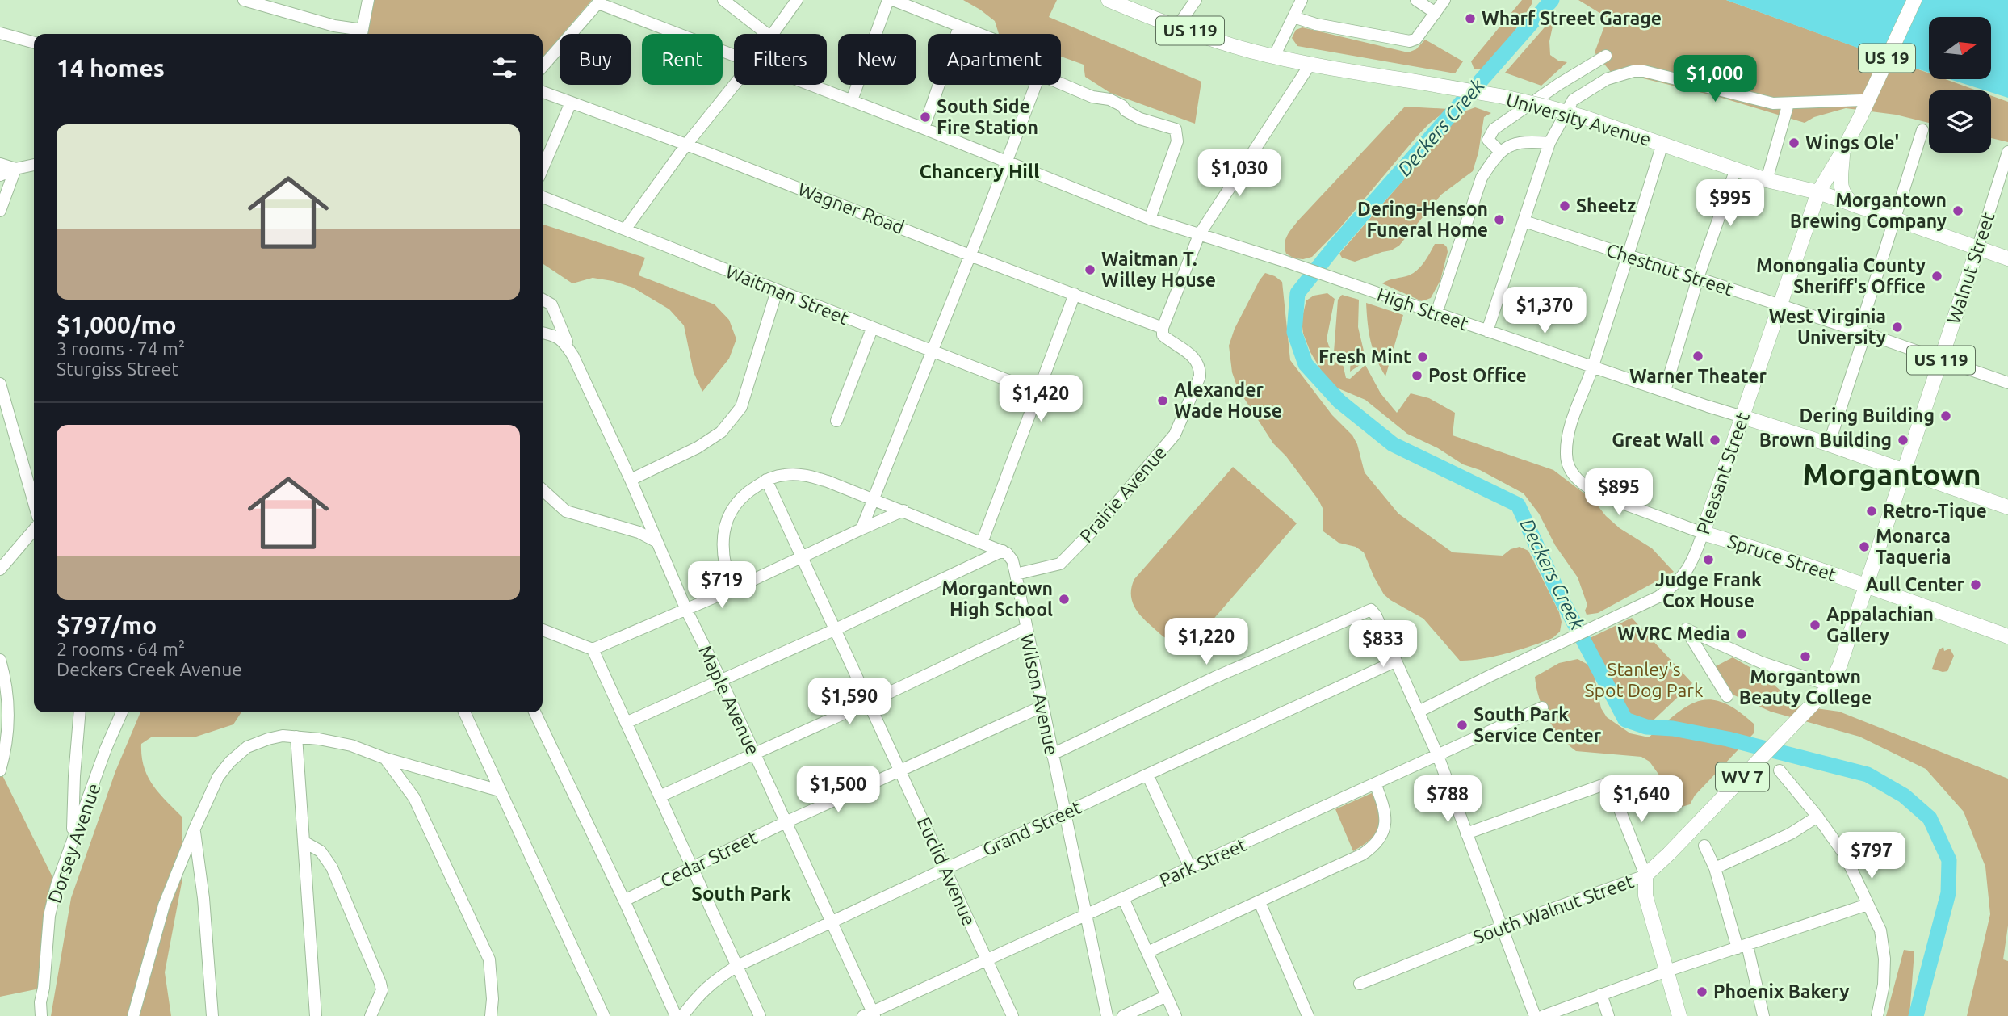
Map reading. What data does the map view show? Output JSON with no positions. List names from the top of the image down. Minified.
{"streets":{"main road":["US 119","US 19","University Avenue","Walnut Street","High Street","Pleasant Street","Spruce Street","WV 7","South Walnut Street"],"street":["Wagner Road","Chestnut Street","Waitman Street","Prairie Avenue","Wilson Avenue","Maple Avenue","Grand Street","Dorsey Avenue","Cedar Street","Park Street","Euclid Avenue"]},"crossings":[["University Avenue","Walnut Street"],["University Avenue","Pleasant Street"],["Wagner Road","Prairie Avenue"],["Walnut Street","Chestnut Street"],["Walnut Street","High Street"],["Walnut Street","Spruce Street"],["Walnut Street","South Walnut Street"],["Chestnut Street","Pleasant Street"],["High Street","Pleasant Street"],["High Street","Spruce Street"],["Pleasant Street","Spruce Street"],["Prairie Avenue","Wilson Avenue"],["Wilson Avenue","Grand Street"],["Wilson Avenue","Cedar Street"],["Wilson Avenue","Park Street"],["Maple Avenue","Grand Street"],["Maple Avenue","Cedar Street"],["Maple Avenue","Park Street"],["Grand Street","Euclid Avenue"],["Cedar Street","Euclid Avenue"],["Park Street","Euclid Avenue"]],"districts":["Chancery Hill","Morgantown","South Park"],"water":["Deckers Creek"],"parks":["Stanley's Spot Dog Park"],"places":["Wharf Street Garage","South Side Fire Station","Wings Ole'","Sheetz","Morgantown Brewing Company","Dering-Henson Funeral Home","Waitman T. Willey House","Monongalia County Sheriff's Office","West Virginia University","Warner Theater","Fresh Mint","Post Office","Alexander Wade House","Dering Building","Great Wall","Brown Building","Retro-Tique","Monarca Taqueria","Judge Frank Cox House","Aull Center","Morgantown High School","Appalachian Gallery","WVRC Media","Morgantown Beauty College","South Park Service Center","Phoenix Bakery"],"north":"right","page":{"chip":["Buy","Rent","Filters","New","Apartment"],"heading":"14 homes","price":["$1,000","$1,030","$995","$1,370","$1,420","$895","$719","$1,220","$833","$1,590","$1,500","$788","$1,640","$797"],"list":[{"name":"$1,000/mo","note":"3 rooms · 74 m² · Sturgiss Street"},{"name":"$797/mo","note":"2 rooms · 64 m² · Deckers Creek Avenue"}]}}
